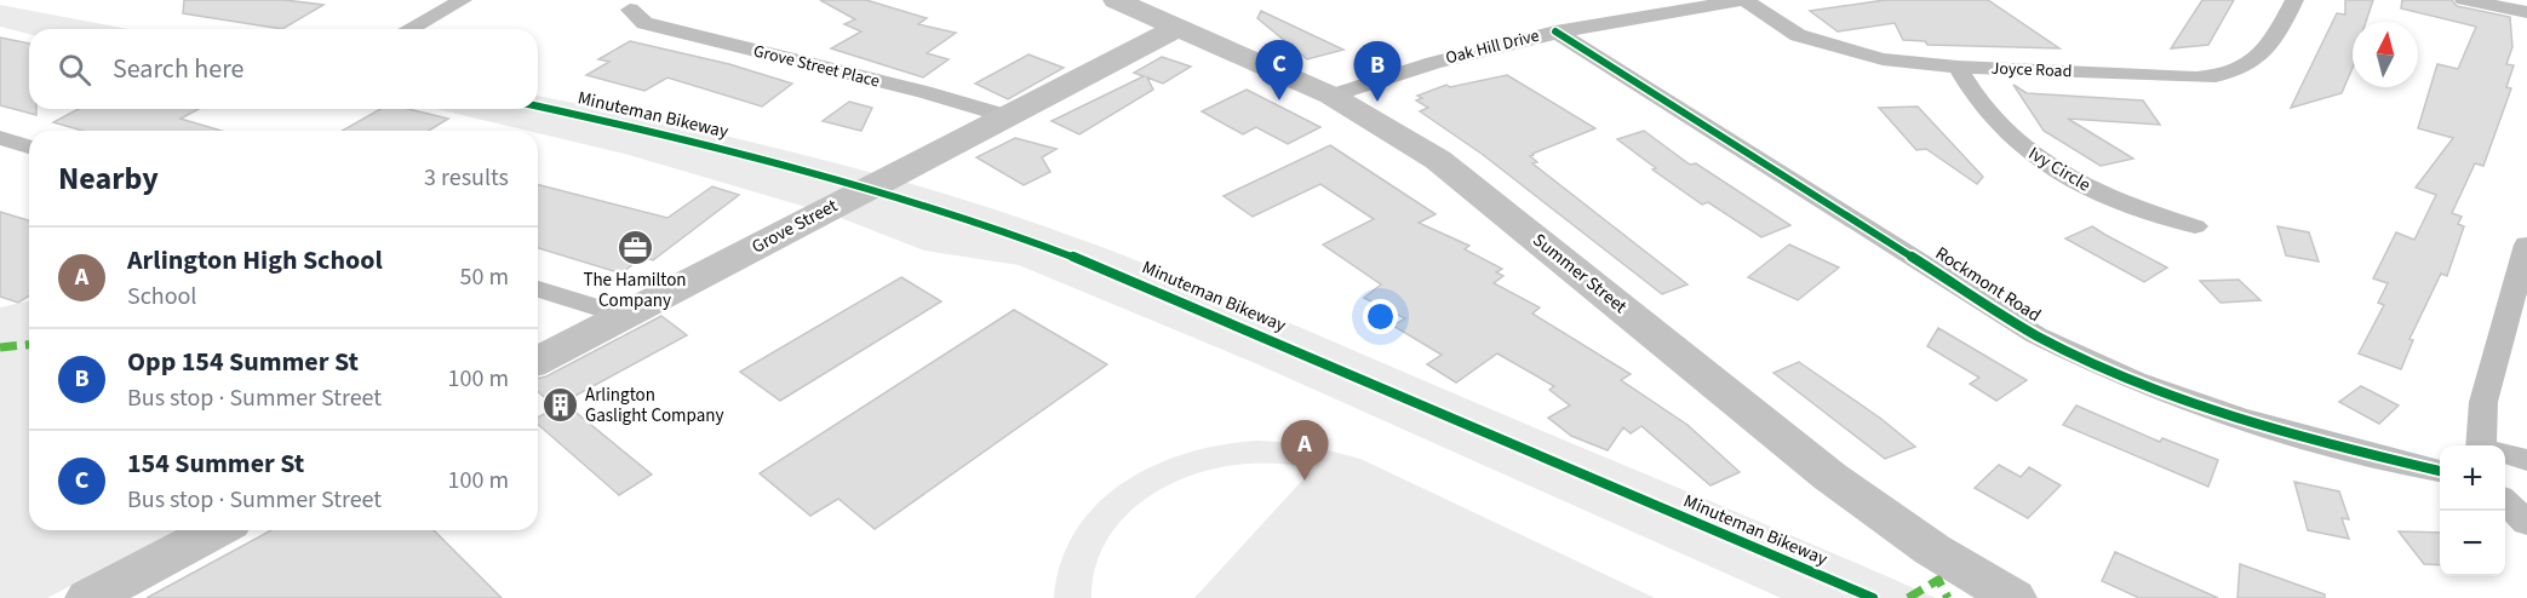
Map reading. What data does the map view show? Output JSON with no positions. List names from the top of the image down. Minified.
{"streets":{"main road":["Grove Street","Summer Street"],"street":["Oak Hill Drive","Grove Street Place","Joyce Road","Ivy Circle","Rockmont Road"],"cycle path":["Minuteman Bikeway"]},"crossings":[["Oak Hill Drive","Joyce Road"],["Oak Hill Drive","Summer Street"],["Oak Hill Drive","Rockmont Road"],["Grove Street Place","Grove Street"],["Joyce Road","Ivy Circle"],["Grove Street","Summer Street"]],"places":{"office":["The Hamilton Company"],"building":["Arlington Gaslight Company"]},"north":"top","page":{"search":"Search here","pins":["C","B","A"],"heading":["Nearby","3 results"],"list":[{"mark":"A","name":"Arlington High School","note":"School","value":"50 m"},{"mark":"B","name":"Opp 154 Summer St","note":"Bus stop · Summer Street","value":"100 m"},{"mark":"C","name":"154 Summer St","note":"Bus stop · Summer Street","value":"100 m"}],"map_buttons":["+","−"]}}
